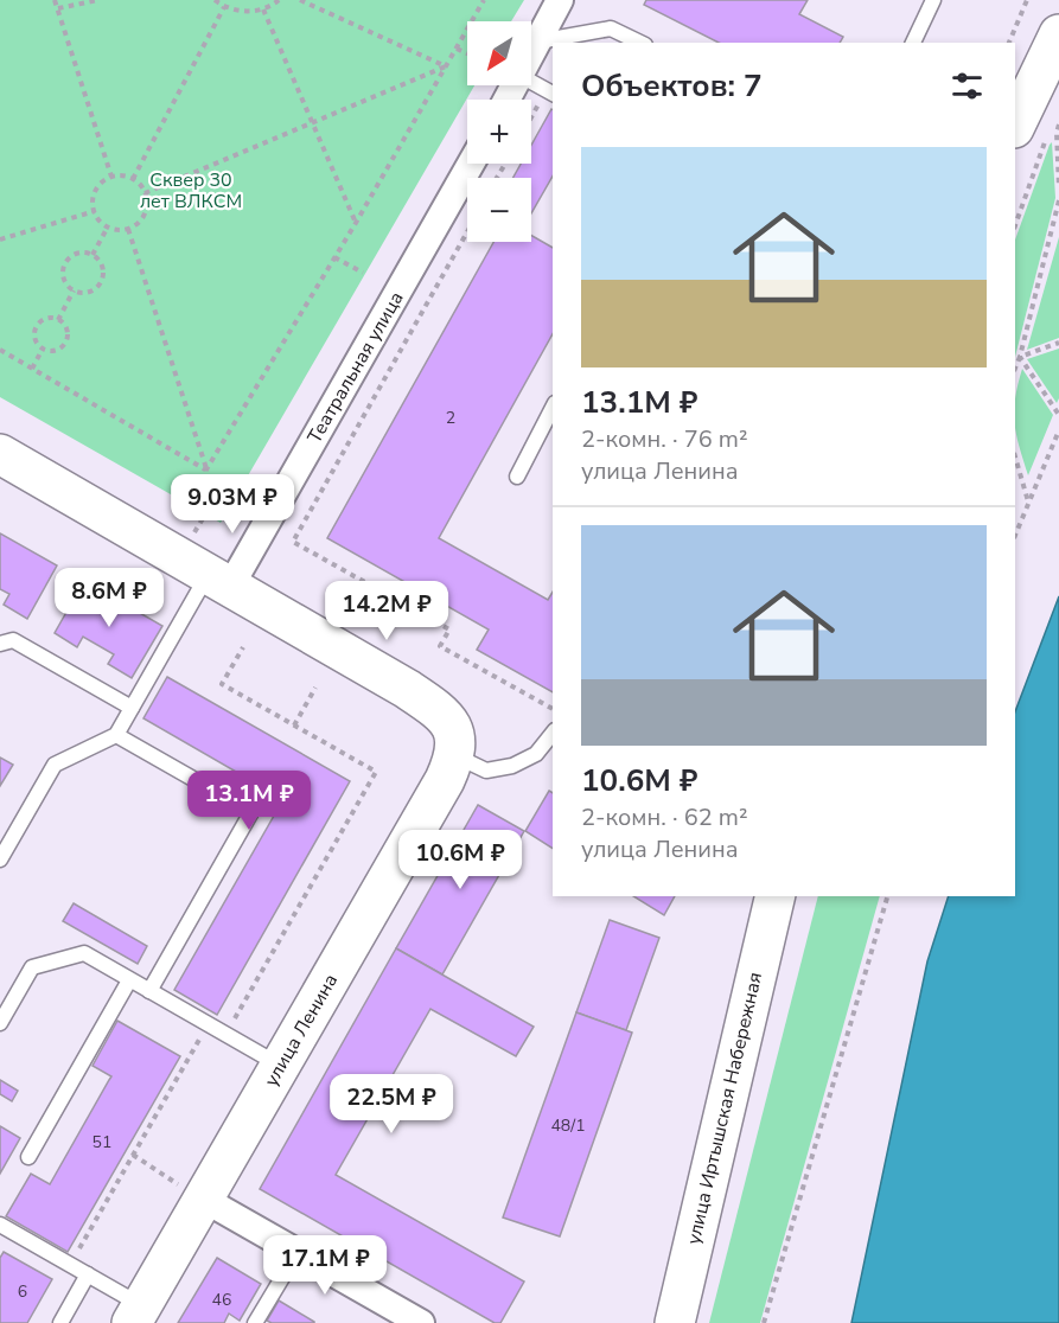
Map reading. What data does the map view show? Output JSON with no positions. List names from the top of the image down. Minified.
{"streets":{"main road":["улица Ленина","улица Иртышская Набережная"],"street":["Театральная улица"]},"parks":["Сквер 30 лет ВЛКСМ"],"house_numbers":["2","48/1","51","6","46"],"north":"bottom left","page":{"map_buttons":["+","−"],"heading":"Объектов: 7","list":[{"name":"13.1M ₽","note":"2-комн. · 76 m² · улица Ленина"},{"name":"10.6M ₽","note":"2-комн. · 62 m² · улица Ленина"}],"price":["9.03M ₽","8.6M ₽","14.2M ₽","13.1M ₽","10.6M ₽","22.5M ₽","17.1M ₽"]}}
